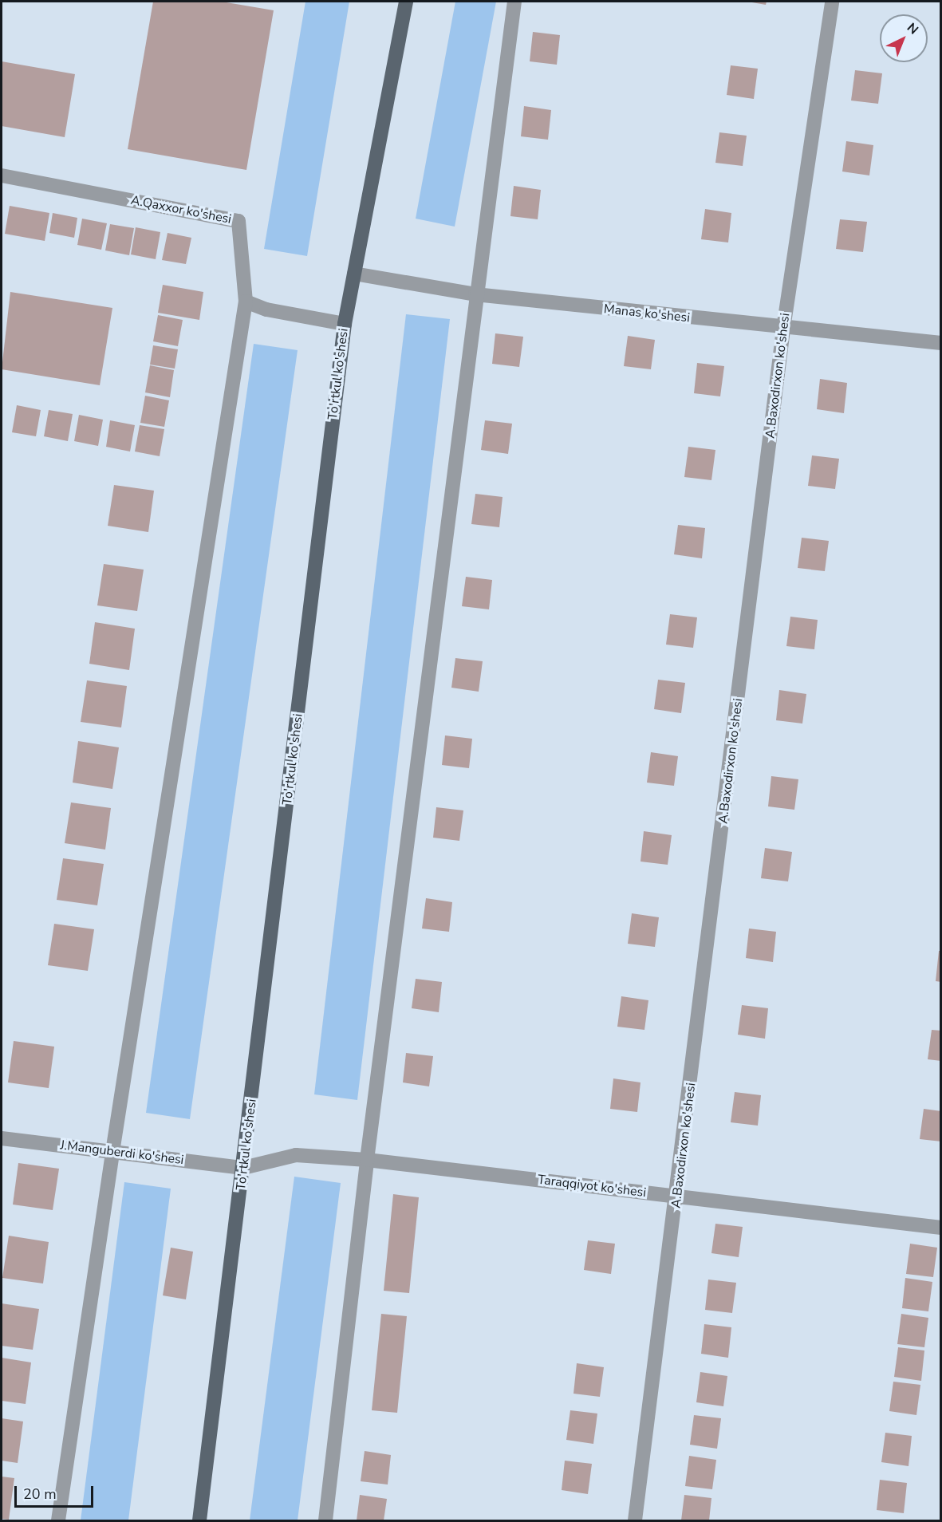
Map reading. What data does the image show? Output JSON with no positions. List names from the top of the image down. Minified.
{"streets":{"main road":["To'rtkul ko'shesi"],"street":["A.Qaxxor ko'shesi","Manas ko'shesi","A.Baxodirxon ko'shesi","J.Manguberdi ko'shesi","Taraqqiyot ko'shesi"]},"crossings":[["Manas ko'shesi","To'rtkul ko'shesi"],["Manas ko'shesi","A.Baxodirxon ko'shesi"],["To'rtkul ko'shesi","J.Manguberdi ko'shesi"],["To'rtkul ko'shesi","Taraqqiyot ko'shesi"],["A.Baxodirxon ko'shesi","Taraqqiyot ko'shesi"],["J.Manguberdi ko'shesi","Taraqqiyot ko'shesi"]],"scale_bar":"20 m","north":"top right"}
